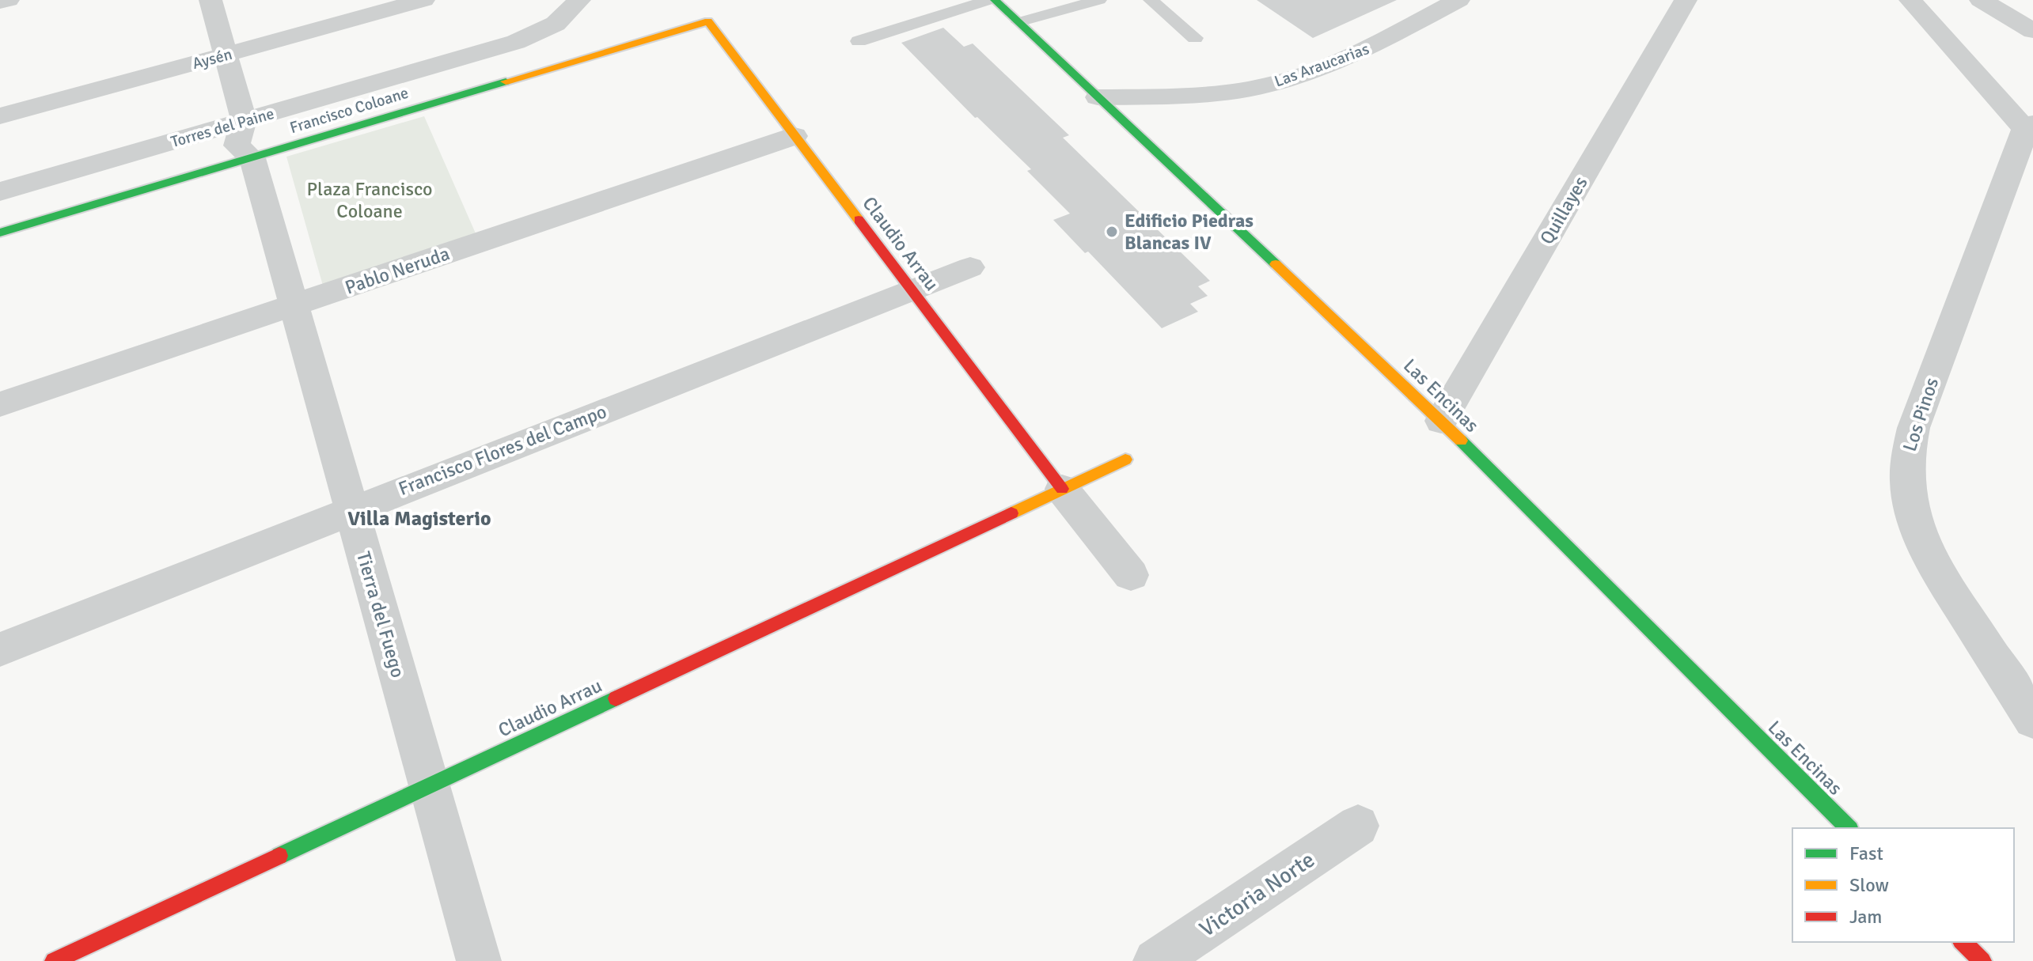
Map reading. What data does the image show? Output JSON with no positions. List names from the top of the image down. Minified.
{"streets":{"street":["Aysén","Las Araucarias","Francisco Coloane","Torres del Paine","Quillayes","Claudio Arrau","Pablo Neruda","Las Encinas","Los Pinos","Francisco Flores del Campo","Tierra del Fuego","Victoria Norte"]},"crossings":[["Las Araucarias","Las Encinas"],["Francisco Coloane","Claudio Arrau"],["Francisco Coloane","Tierra del Fuego"],["Torres del Paine","Tierra del Fuego"],["Quillayes","Las Encinas"],["Claudio Arrau","Pablo Neruda"],["Claudio Arrau","Francisco Flores del Campo"],["Claudio Arrau","Tierra del Fuego"],["Pablo Neruda","Tierra del Fuego"],["Francisco Flores del Campo","Tierra del Fuego"]],"districts":["Villa Magisterio"],"parks":["Plaza Francisco Coloane"],"places":["Edificio Piedras Blancas IV"],"legend":["Fast","Slow","Jam"]}
